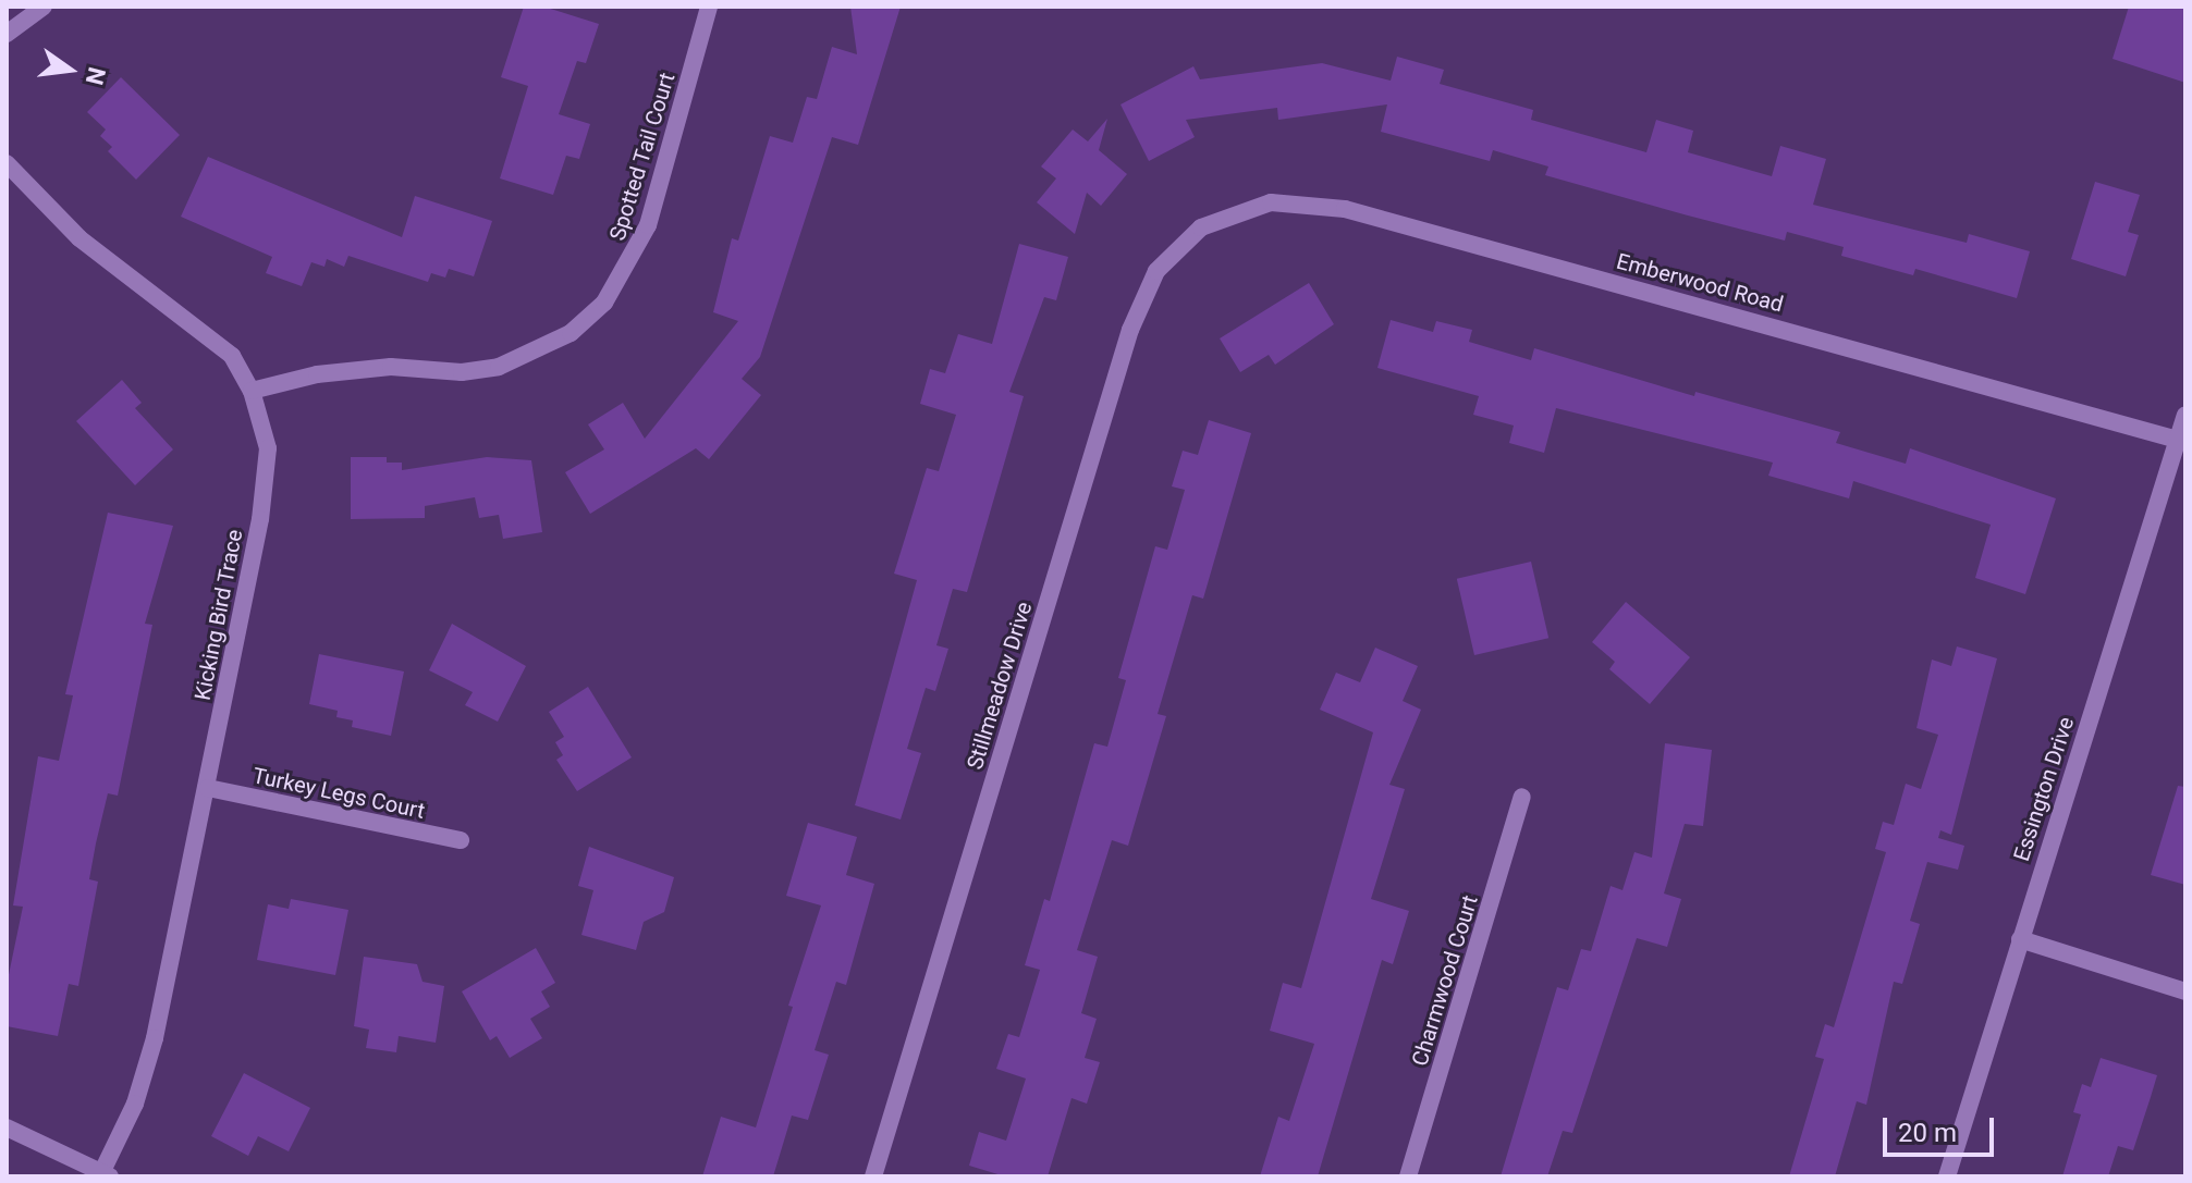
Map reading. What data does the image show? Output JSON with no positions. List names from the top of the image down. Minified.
{"streets":{"street":["Spotted Tail Court","Emberwood Road","Kicking Bird Trace","Stillmeadow Drive","Essington Drive","Turkey Legs Court","Charmwood Court"]},"crossings":[["Spotted Tail Court","Kicking Bird Trace"],["Emberwood Road","Stillmeadow Drive"],["Emberwood Road","Essington Drive"],["Kicking Bird Trace","Turkey Legs Court"]],"scale_bar":"20 m","north":"right"}
